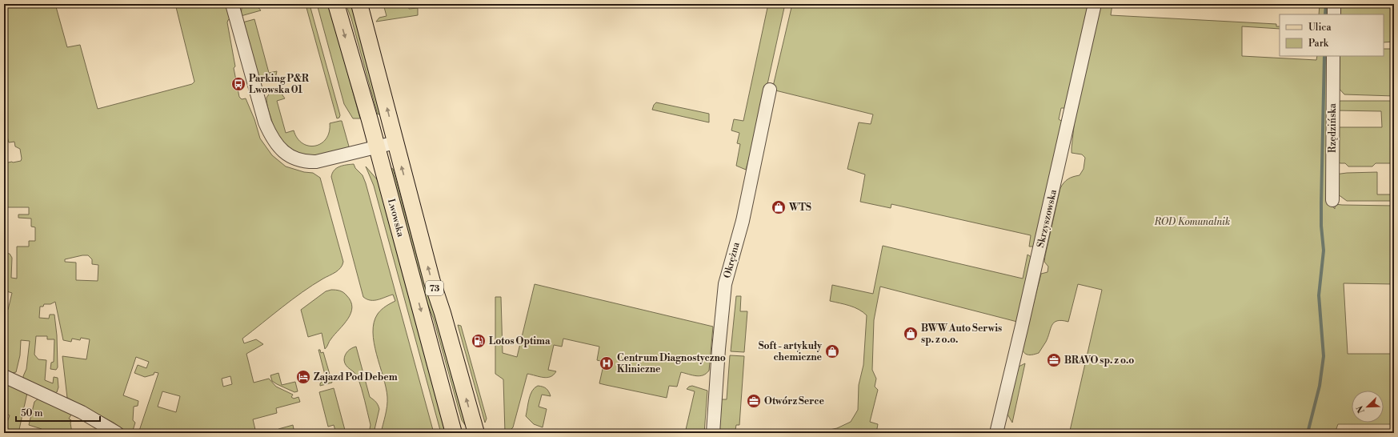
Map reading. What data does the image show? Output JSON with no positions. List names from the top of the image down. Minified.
{"streets":{"main road":["Lwowska","73"],"street":["Rzędzińska","Skrzyszowska","Okrężna"]},"parks":["ROD Komunalnik"],"places":{"bus stop":["Parking P&R Lwowska 01"],"shop":["WTS","BWW Auto Serwis sp. z o.o.","Soft - artykuły chemiczne"],"fuel station":["Lotos Optima"],"office":["BRAVO sp. z o.o","Otwórz Serce"],"hospital":["Centrum Diagnostyczno Kliniczne"],"hotel":["Zajazd Pod Debem"]},"legend":["Ulica","Park"],"scale_bar":"50 m","north":"bottom left"}
